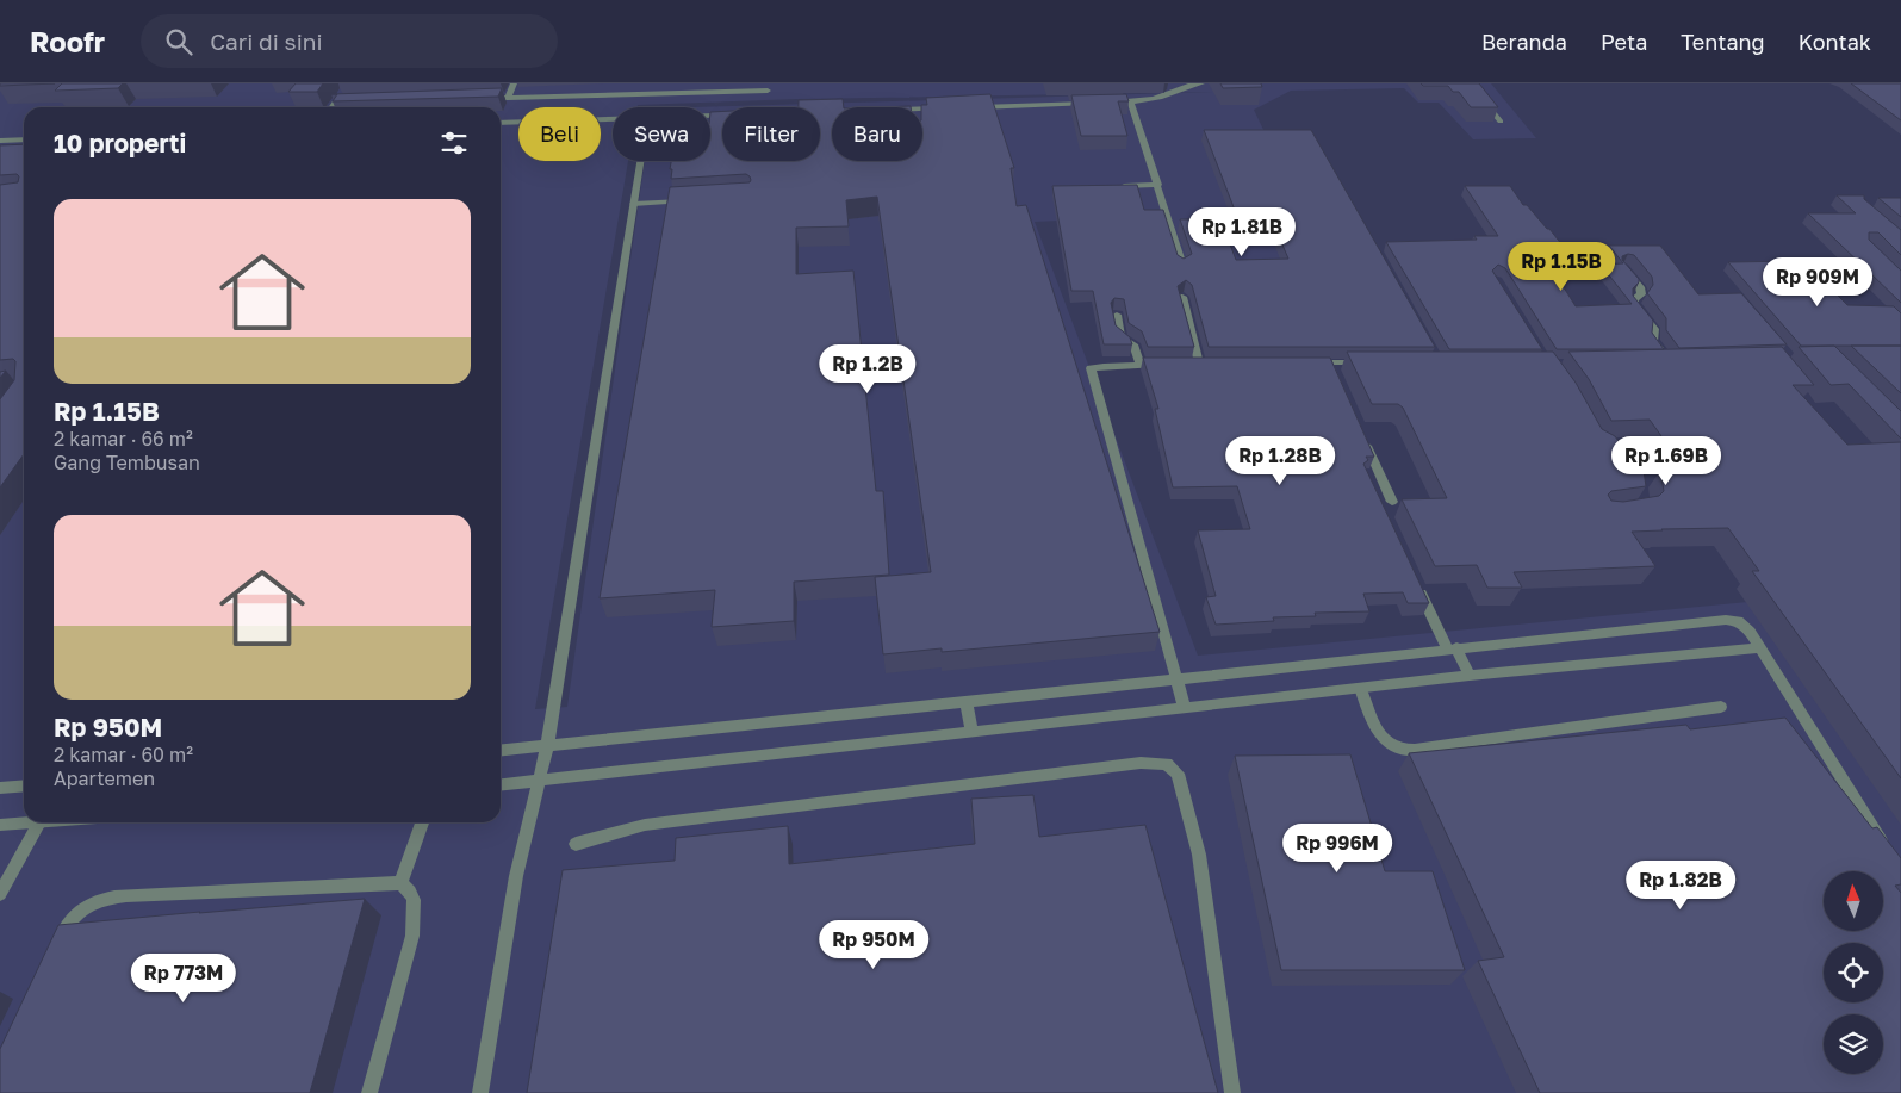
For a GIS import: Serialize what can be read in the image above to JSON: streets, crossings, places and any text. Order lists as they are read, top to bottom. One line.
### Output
{"north":"top","page":{"header":"Roofr","search":"Cari di sini","nav":["Beranda","Peta","Tentang","Kontak"],"chip":["Beli","Sewa","Filter","Baru"],"heading":"10 properti","list":[{"name":"Rp 1.15B","note":"2 kamar · 66 m² · Gang Tembusan"},{"name":"Rp 950M","note":"2 kamar · 60 m² · Apartemen"}],"price":["Rp 1.81B","Rp 1.15B","Rp 909M","Rp 1.2B","Rp 1.28B","Rp 1.69B","Rp 996M","Rp 1.82B","Rp 950M","Rp 773M"]}}
